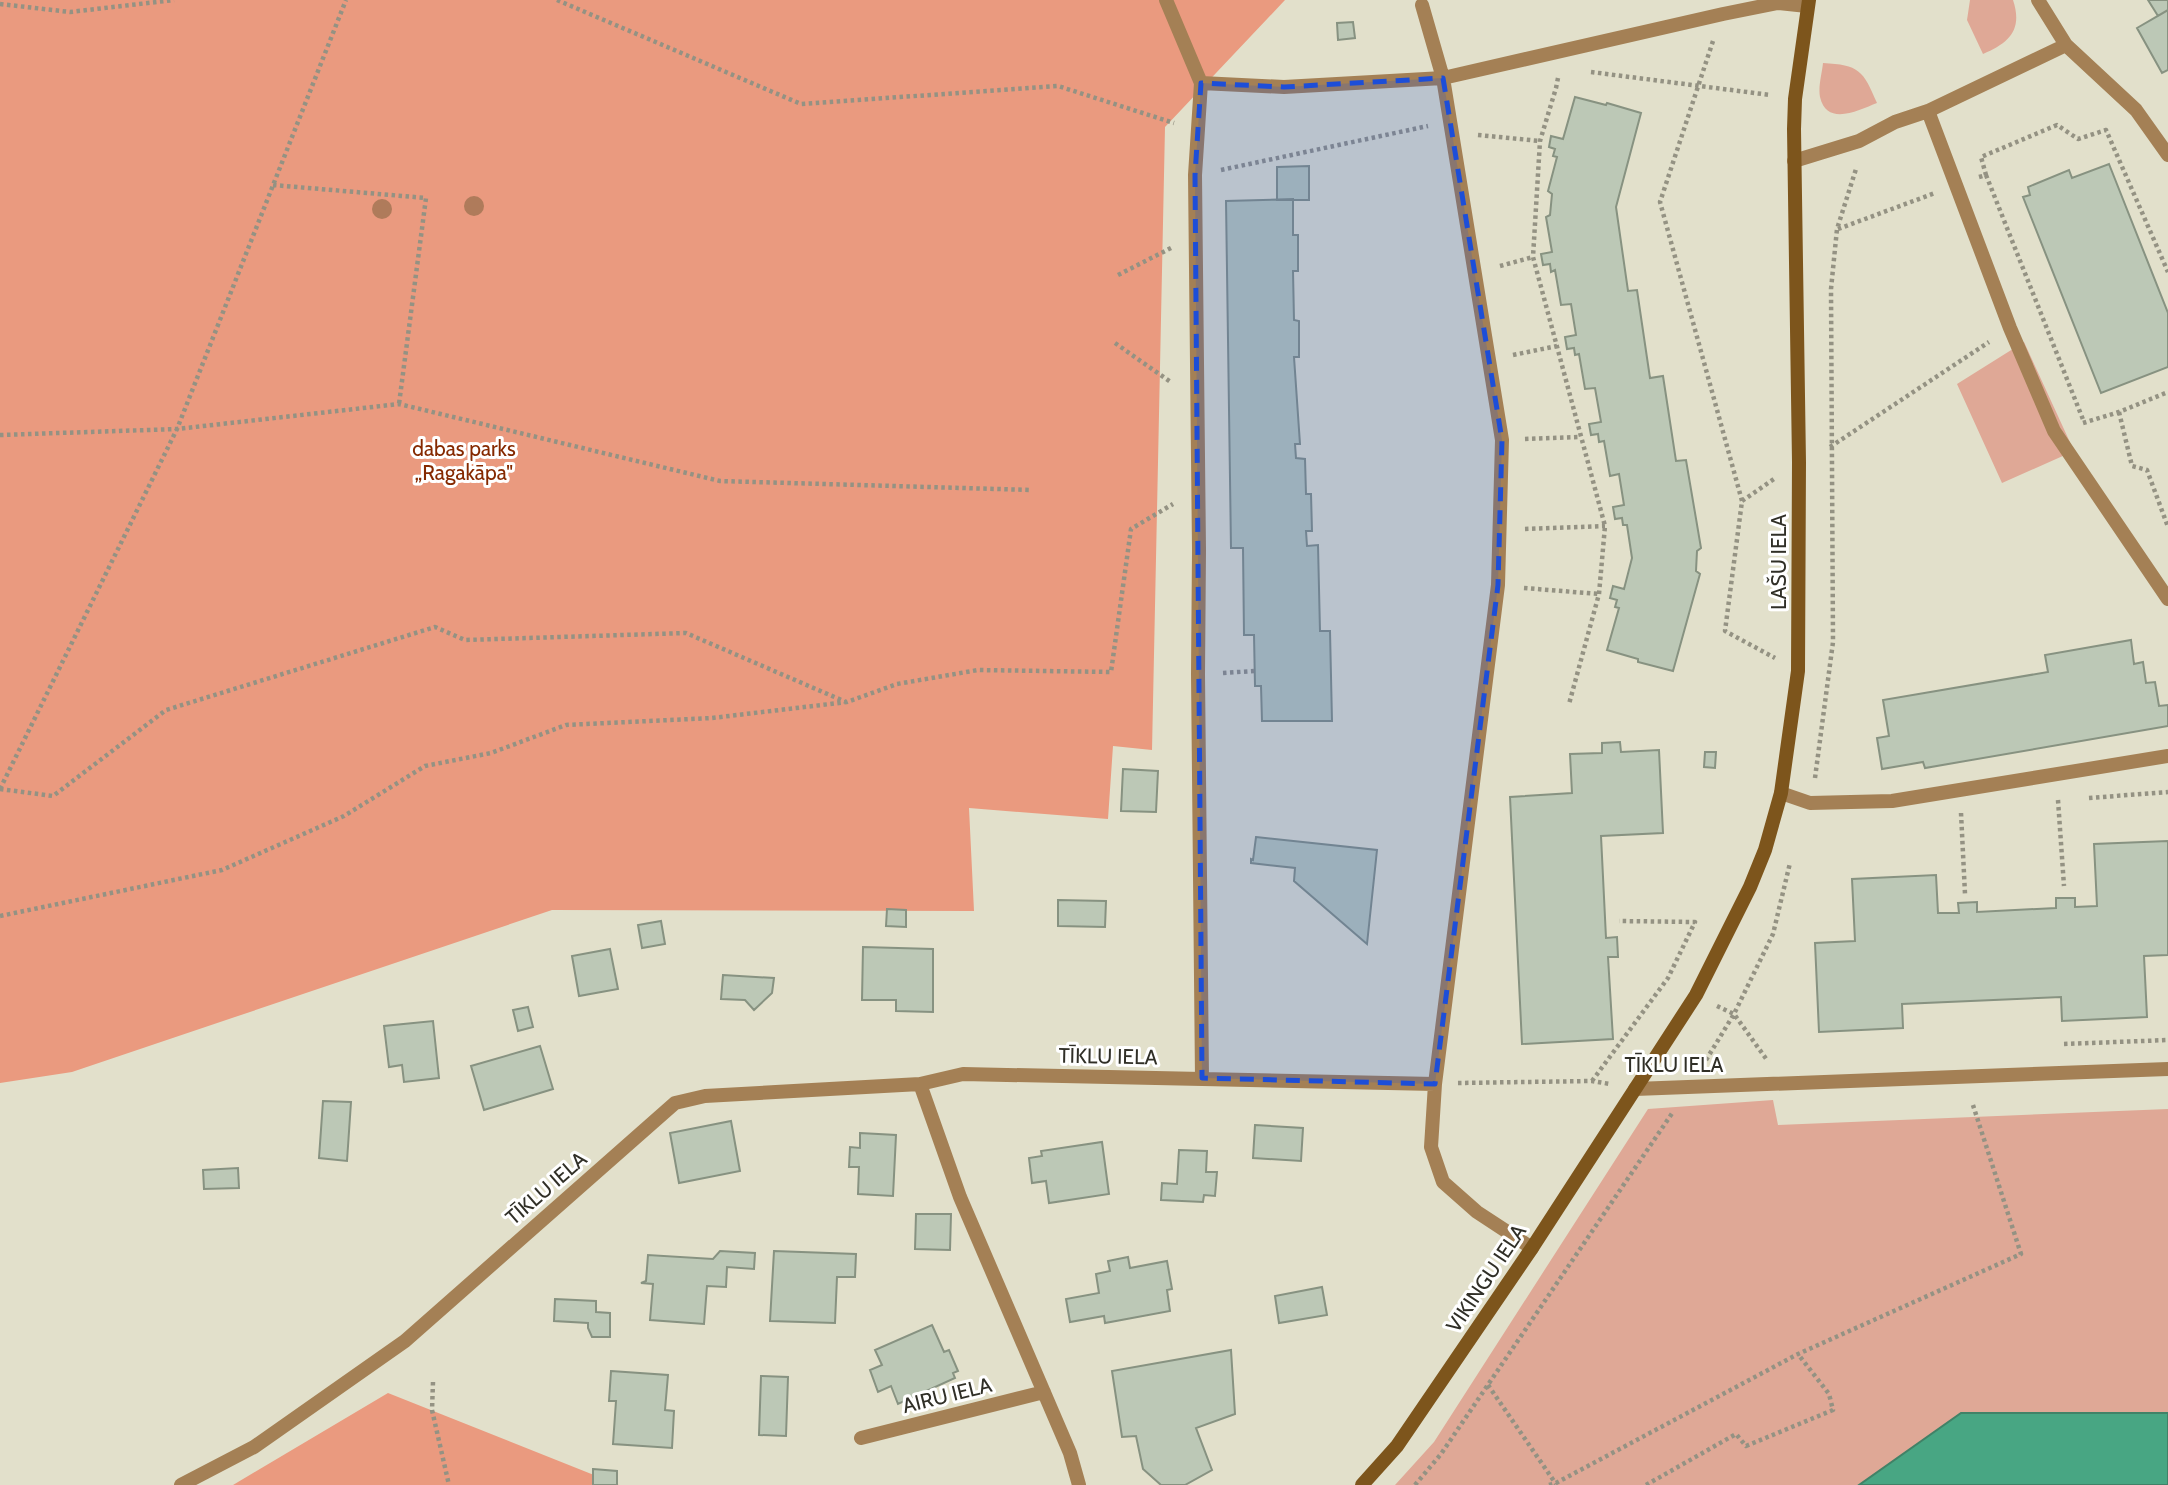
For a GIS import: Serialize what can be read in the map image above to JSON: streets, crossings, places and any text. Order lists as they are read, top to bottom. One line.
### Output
{"streets":{"street":["LAŠU IELA","TĪKLU IELA","VIKINGU IELA","AIRU IELA"]},"crossings":[["LAŠU IELA","TĪKLU IELA"],["LAŠU IELA","VIKINGU IELA"],["TĪKLU IELA","VIKINGU IELA"]],"parks":["dabas parks „Ragakāpa\""]}
